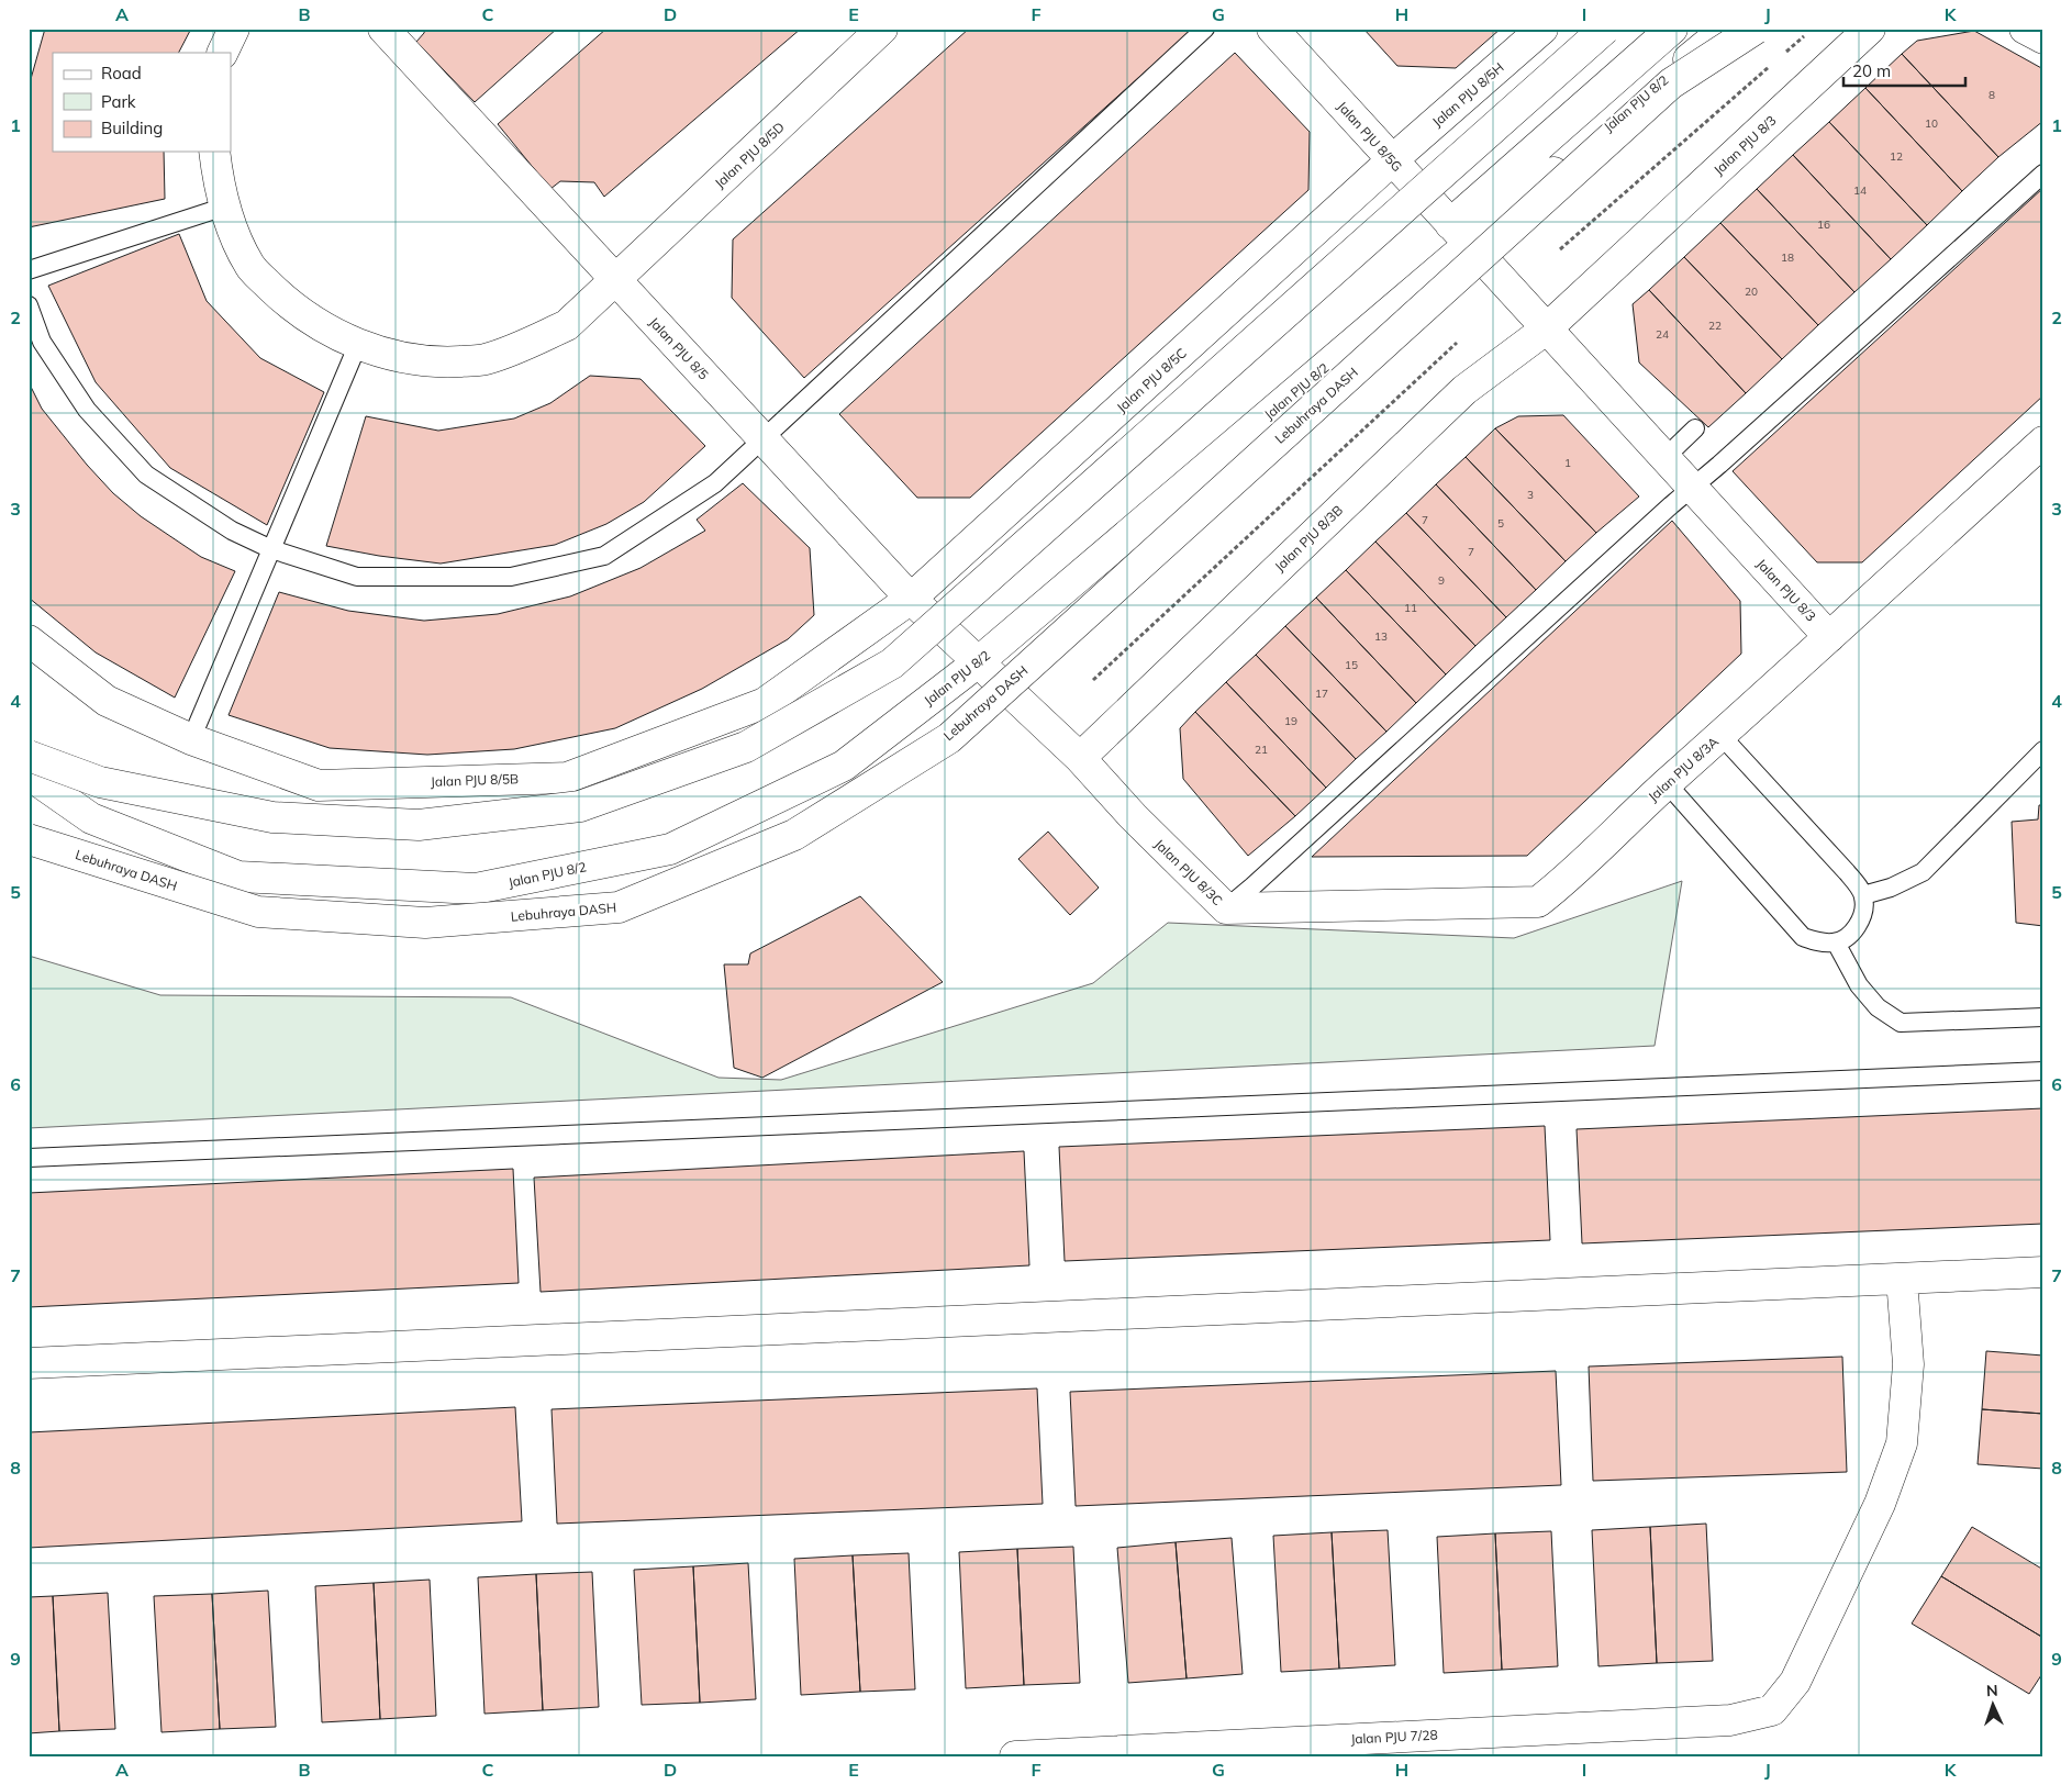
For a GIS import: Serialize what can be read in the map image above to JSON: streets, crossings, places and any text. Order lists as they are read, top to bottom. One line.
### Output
{"streets":{"main road":["Jalan PJU 8/5H","Jalan PJU 8/2","Jalan PJU 8/5G","Jalan PJU 8/3","Jalan PJU 8/5D","Jalan PJU 8/5","Jalan PJU 8/5C","Lebuhraya DASH","Jalan PJU 8/3B","Jalan PJU 8/3A","Jalan PJU 8/5B","Jalan PJU 8/3C","Jalan PJU 7/28"]},"crossings":[["Jalan PJU 8/5H","Jalan PJU 8/5G"],["Jalan PJU 8/5H","Jalan PJU 8/5C"],["Jalan PJU 8/2","Jalan PJU 8/5G"],["Jalan PJU 8/2","Jalan PJU 8/3"],["Jalan PJU 8/2","Jalan PJU 8/5"],["Jalan PJU 8/2","Jalan PJU 8/3C"],["Jalan PJU 8/5G","Jalan PJU 8/3"],["Jalan PJU 8/5G","Jalan PJU 8/5C"],["Jalan PJU 8/3","Jalan PJU 8/3B"],["Jalan PJU 8/3","Jalan PJU 8/3A"],["Jalan PJU 8/5D","Jalan PJU 8/5"],["Jalan PJU 8/5","Jalan PJU 8/5C"],["Jalan PJU 8/5","Jalan PJU 8/5B"],["Jalan PJU 8/5","Jalan PJU 8/3C"],["Jalan PJU 8/5C","Jalan PJU 8/5B"],["Jalan PJU 8/3B","Jalan PJU 8/3C"],["Jalan PJU 8/3A","Jalan PJU 8/3C"]],"house_numbers":["8","10","12","14","16","18","20","22","24","1","3","7","5","7","9","11","13","15","17","19","21"],"legend":["Road","Park","Building"],"scale_bar":"20 m","north":"top","grid":{"columns":["A","B","C","D","E","F","G","H","I","J","K"],"rows":["1","2","3","4","5","6","7","8","9"]}}
